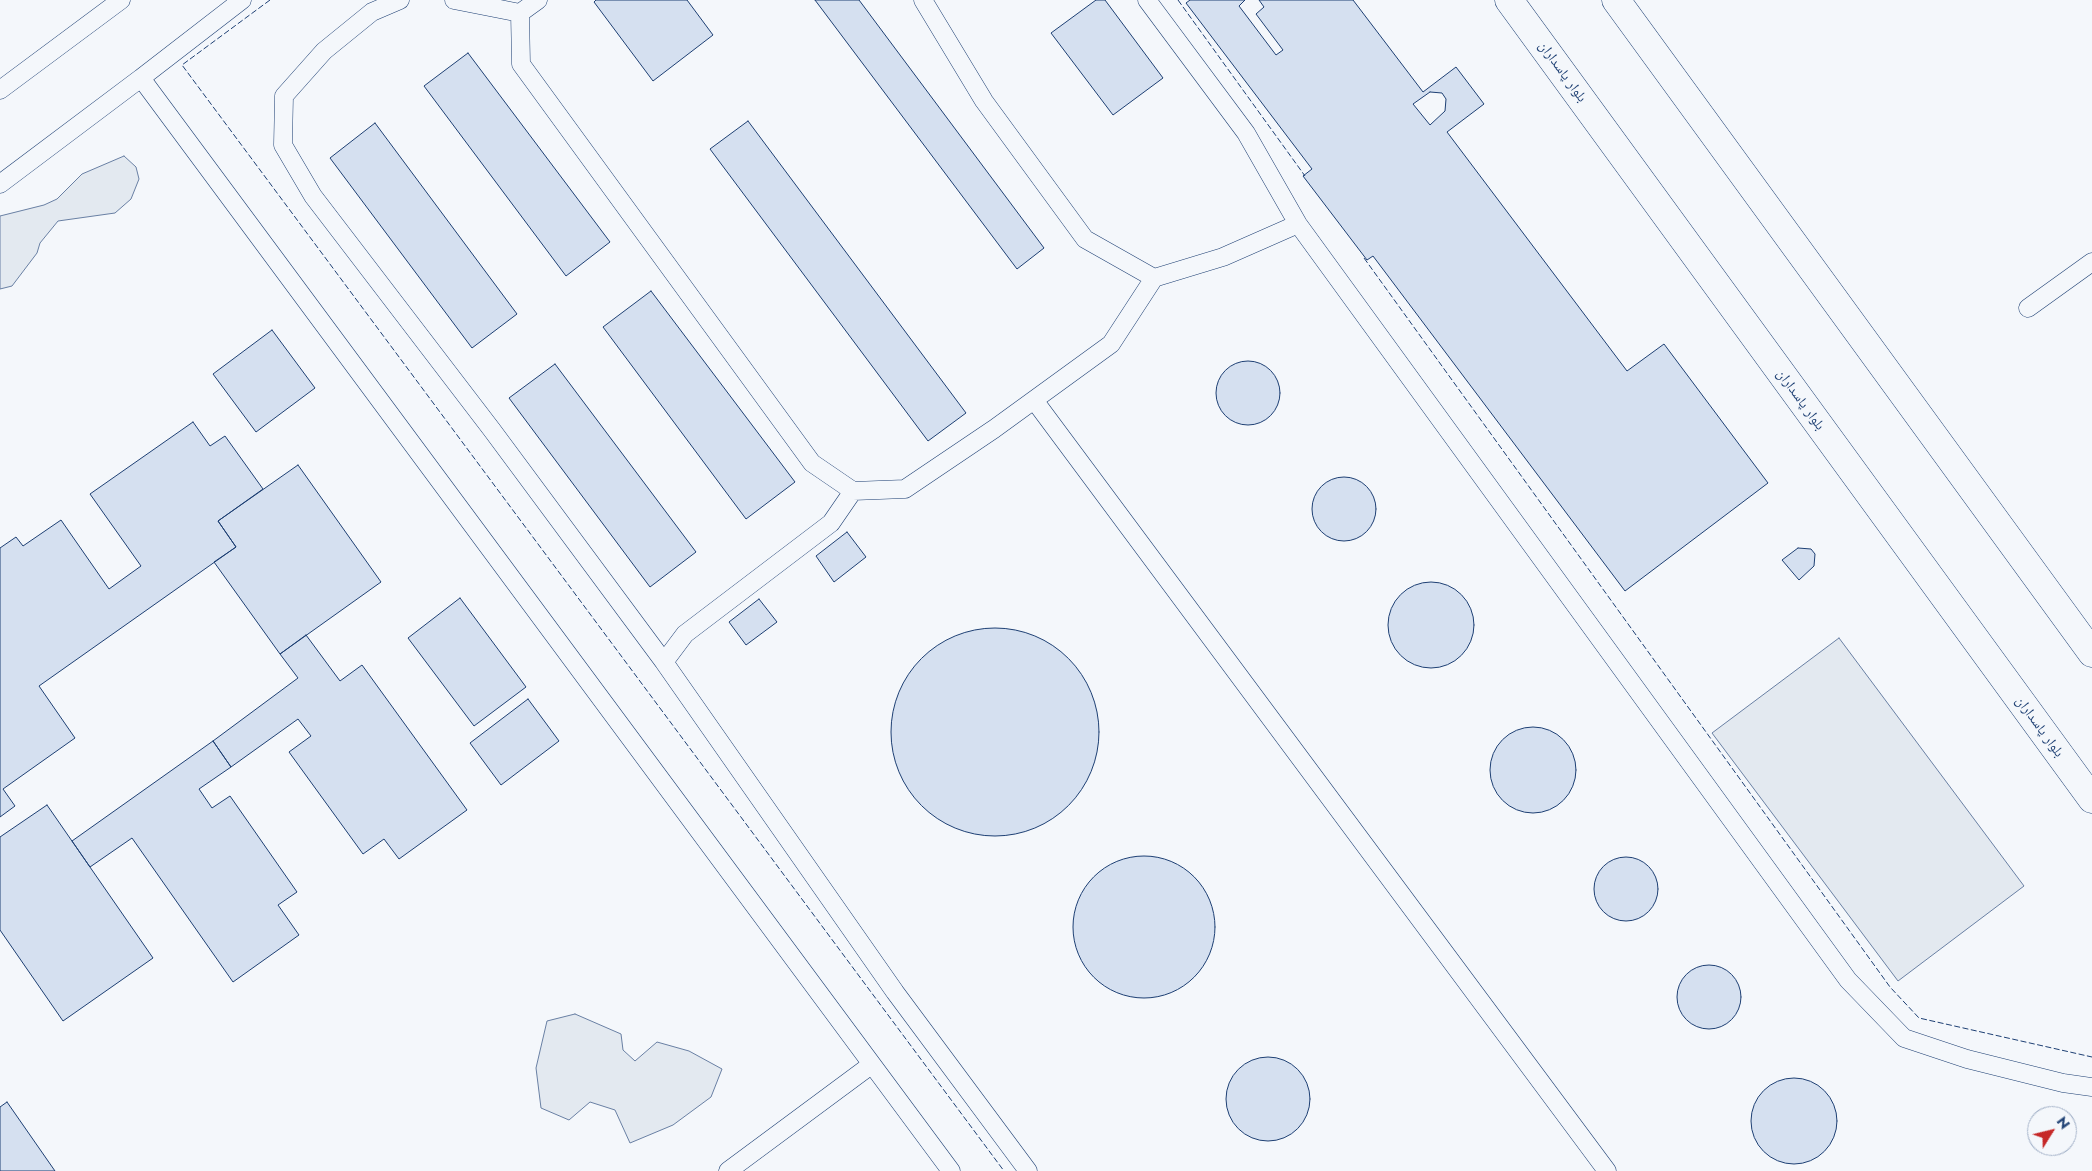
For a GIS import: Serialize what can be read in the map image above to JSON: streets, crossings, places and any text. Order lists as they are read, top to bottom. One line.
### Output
{"streets":{"highway":["بلوار پاسداران"]},"north":"top right"}
